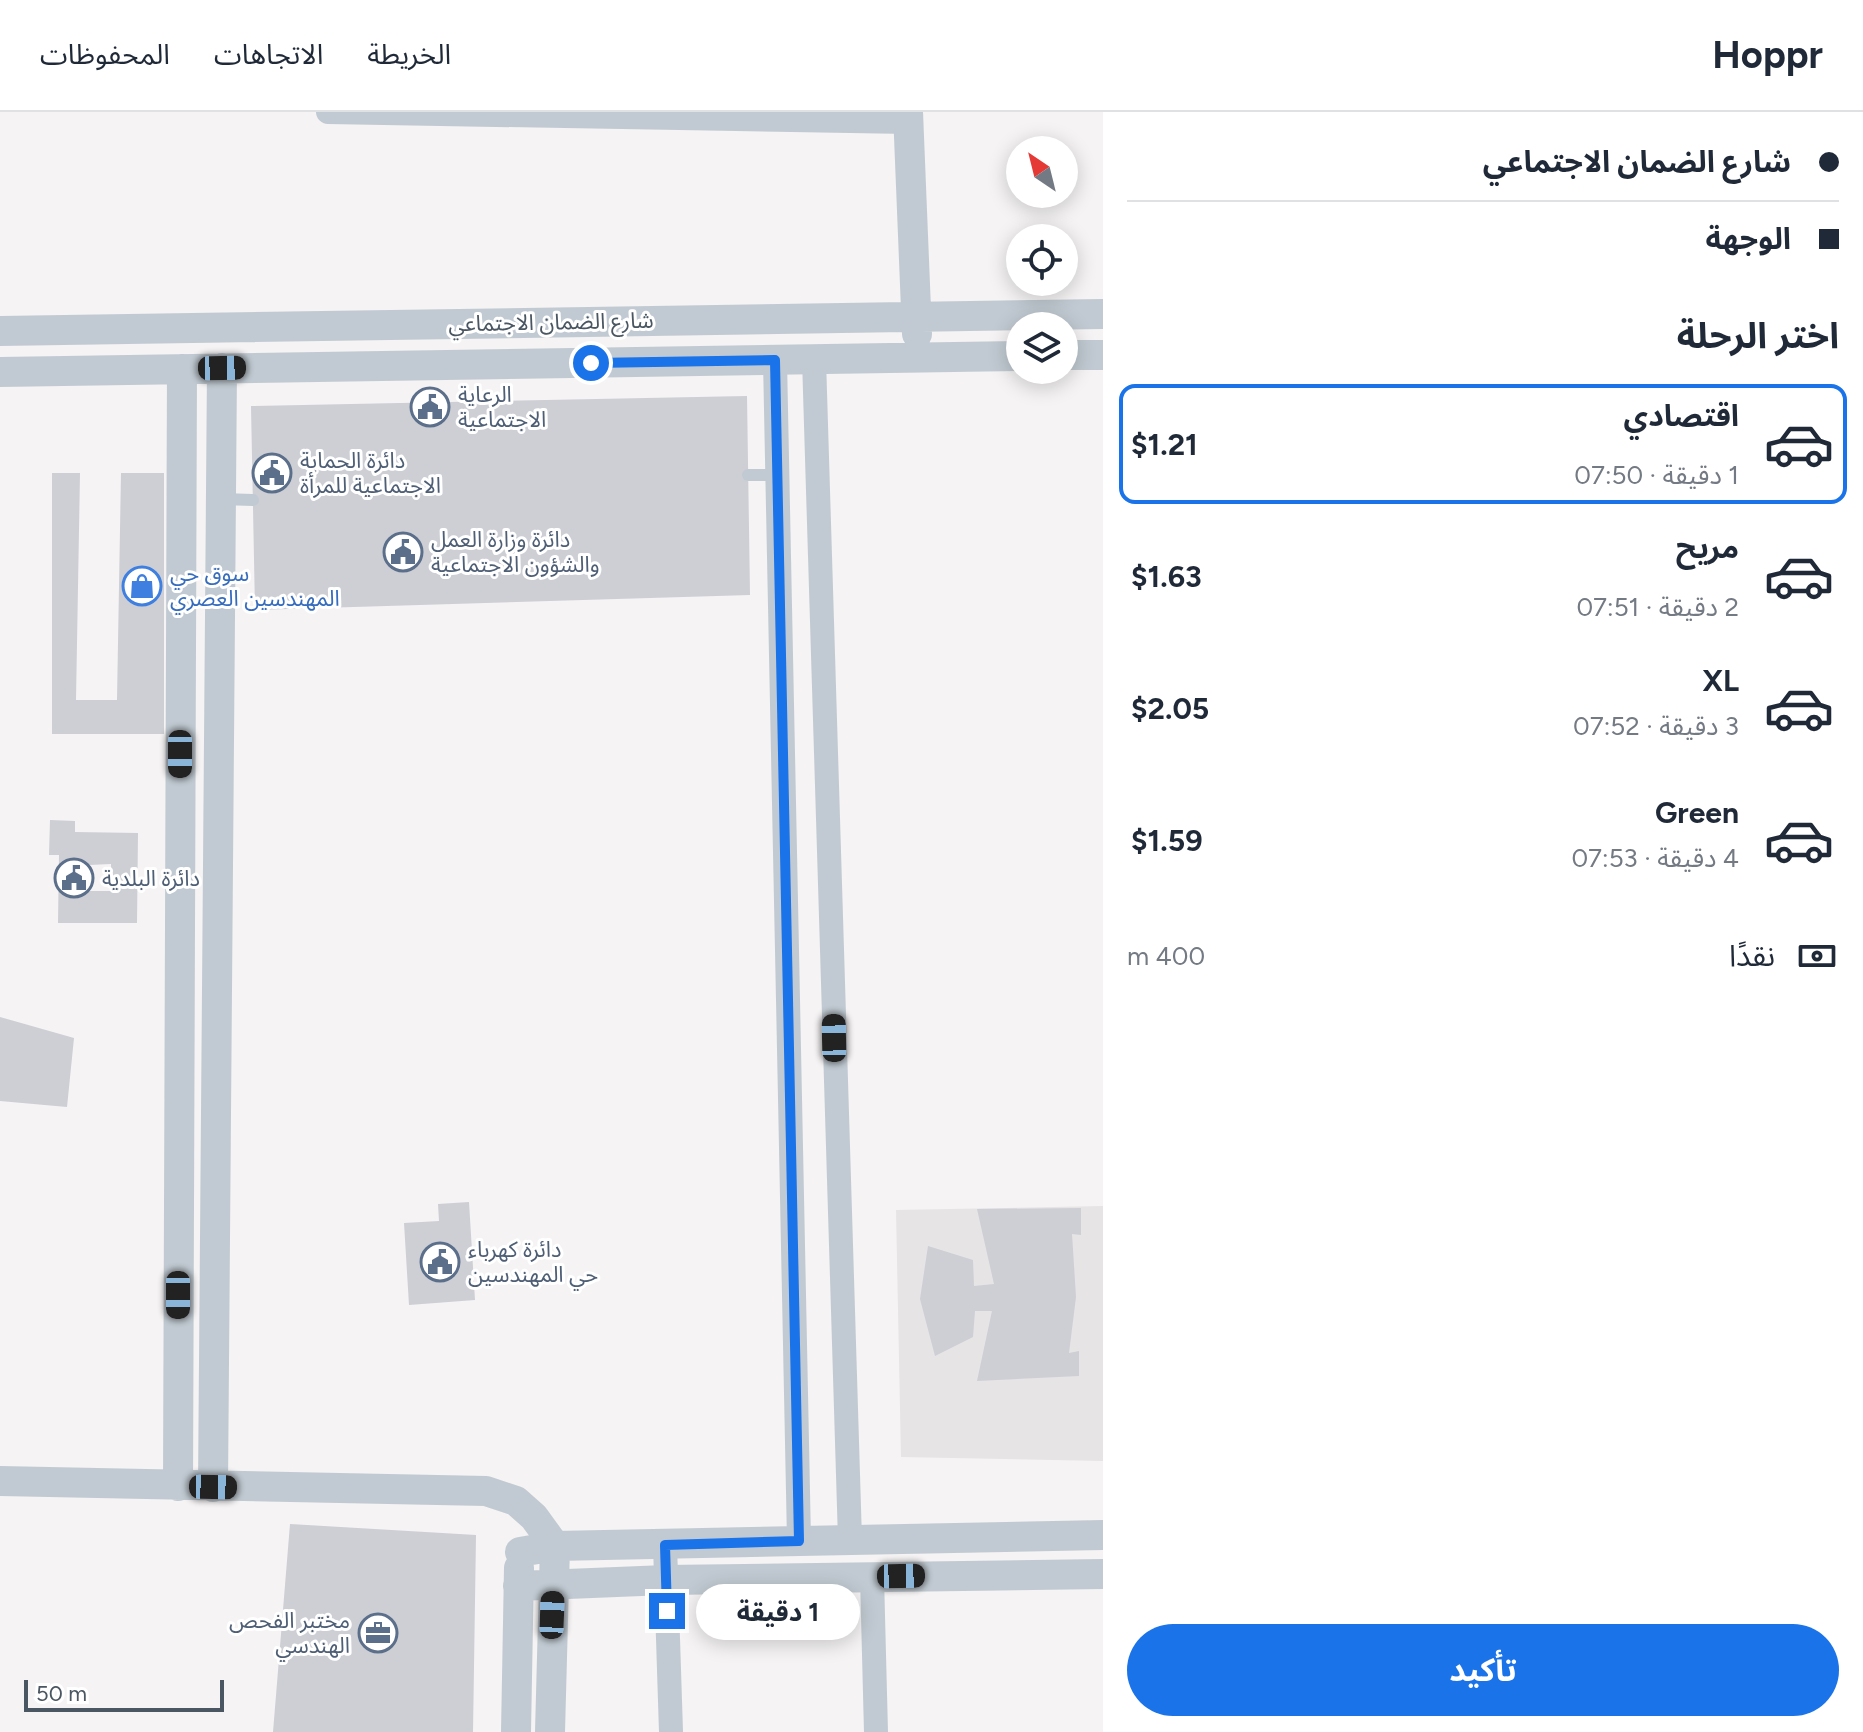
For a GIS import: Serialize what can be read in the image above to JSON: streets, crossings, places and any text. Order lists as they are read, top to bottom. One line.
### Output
{"streets":{"street":["شارع الضمان الاجتماعي"]},"places":{"public building":["الرعاية الاجتماعية","دائرة الحماية الاجتماعية للمرأة","دائرة وزارة العمل والشؤون الاجتماعية","دائرة البلدية","دائرة كهرباء حي المهندسين"],"shop":["سوق حي المهندسين العصري"],"office":["مختبر الفحص الهندسي"]},"scale_bar":"50 m","north":"top left","page":{"header":"Hoppr","nav":["الخريطة","الاتجاهات","المحفوظات"],"banner":["شارع الضمان الاجتماعي","الوجهة"],"heading":"اختر الرحلة","list":[{"name":"اقتصادي","note":"1 دقيقة · 07:50","value":"$1.21"},{"name":"مريح","note":"2 دقيقة · 07:51","value":"$1.63"},{"name":"XL","note":"3 دقيقة · 07:52","value":"$2.05"},{"name":"Green","note":"4 دقيقة · 07:53","value":"$1.59"}],"pay":["نقدًا","400 m"],"bubble":"1 دقيقة","buttons":"تأكيد","scale":"50 m"}}
